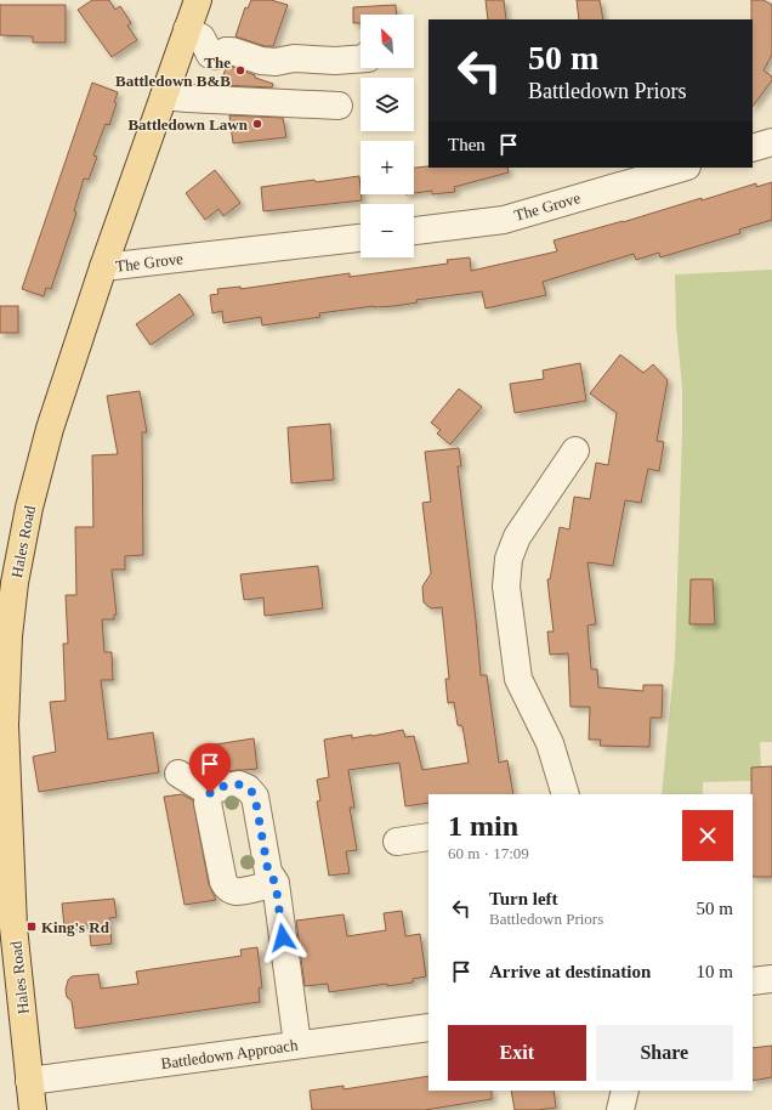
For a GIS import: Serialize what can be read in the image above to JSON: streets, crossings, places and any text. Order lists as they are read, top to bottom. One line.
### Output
{"streets":{"main road":["Hales Road"],"street":["The Grove","Battledown Approach"]},"crossings":[["The Grove","Hales Road"],["Hales Road","Battledown Approach"]],"places":{"other":["The Battledown B&B","Battledown Lawn"],"transit":["King's Rd"]},"north":"top left","page":{"map_buttons":["+","−"],"turn":["50 m","Battledown Priors"],"then":"Then","heading":["1 min","60 m · 17:09"],"list":[{"name":"Turn left","note":"Battledown Priors","value":"50 m"},{"name":"Arrive at destination","value":"10 m"}],"buttons":["Exit","Share"]}}
